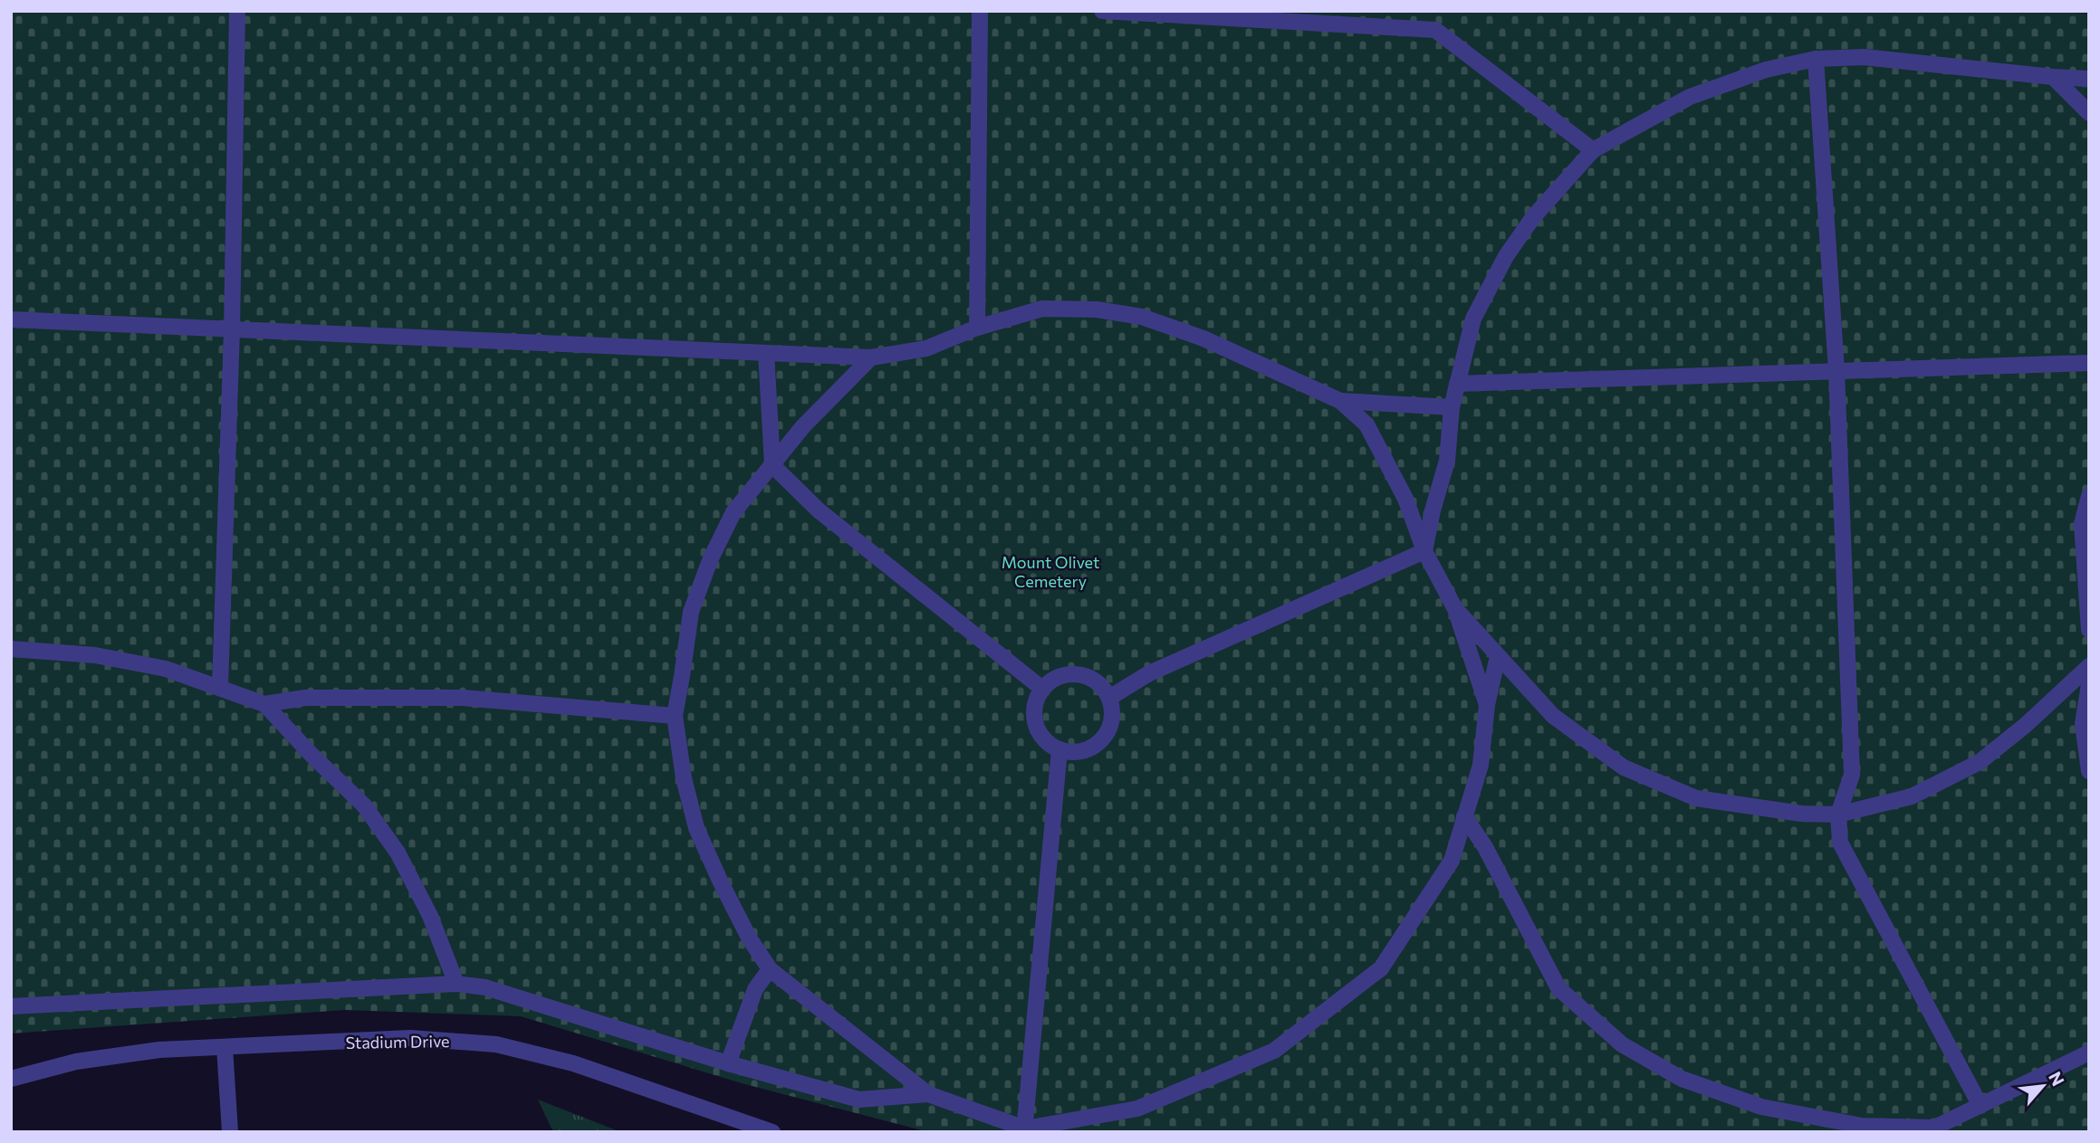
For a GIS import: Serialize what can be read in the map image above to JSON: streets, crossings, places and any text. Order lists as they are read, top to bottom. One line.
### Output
{"streets":{"street":["Stadium Drive"]},"parks":["Mount Olivet Cemetery"],"north":"top right"}
